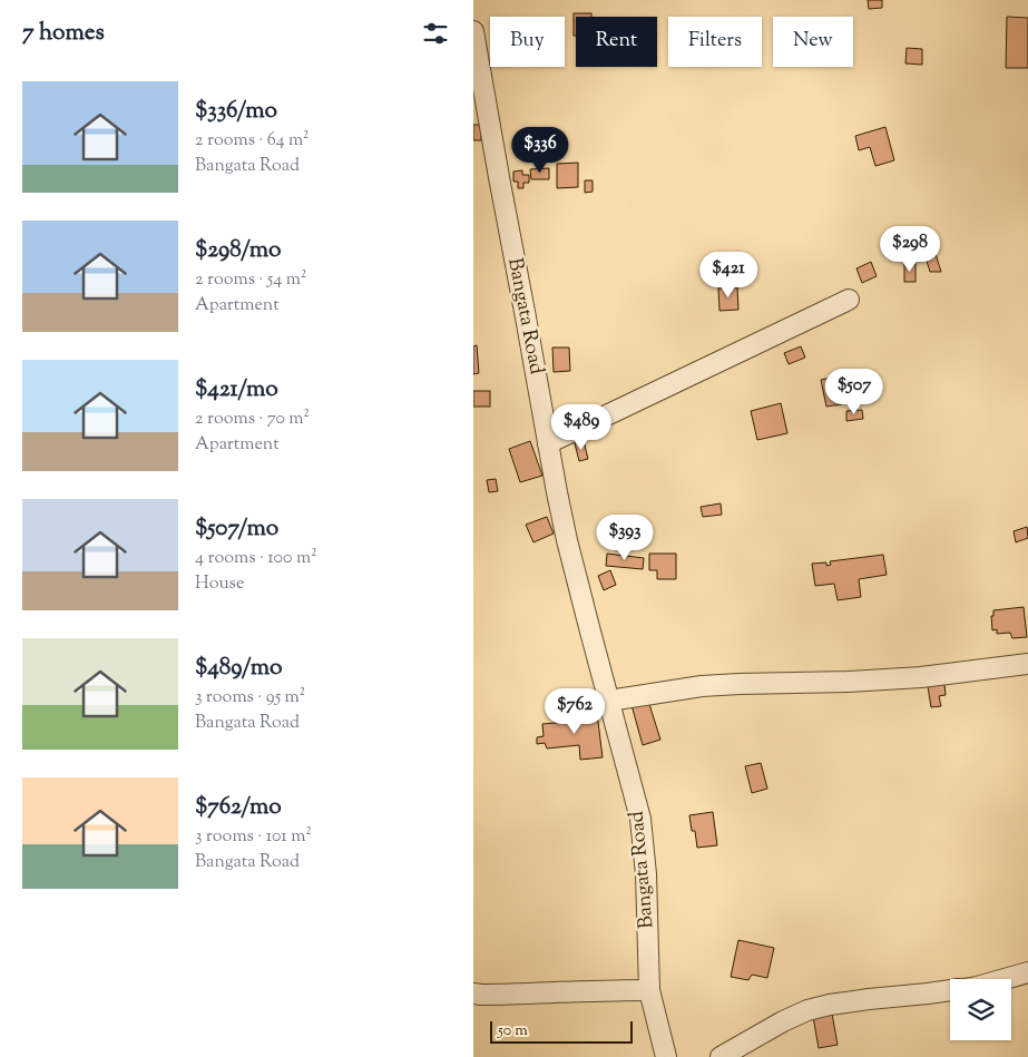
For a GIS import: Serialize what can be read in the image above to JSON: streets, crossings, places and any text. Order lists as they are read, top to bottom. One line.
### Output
{"streets":{"street":["Bangata Road"]},"scale_bar":"50 m","page":{"heading":"7 homes","chip":["Buy","Rent","Filters","New"],"list":[{"name":"$336/mo","note":"2 rooms · 64 m² · Bangata Road"},{"name":"$298/mo","note":"2 rooms · 54 m² · Apartment"},{"name":"$421/mo","note":"2 rooms · 70 m² · Apartment"},{"name":"$507/mo","note":"4 rooms · 100 m² · House"},{"name":"$489/mo","note":"3 rooms · 95 m² · Bangata Road"},{"name":"$762/mo","note":"3 rooms · 101 m² · Bangata Road"}],"price":["$336","$298","$421","$507","$489","$393","$762"],"scale":"50 m"}}
